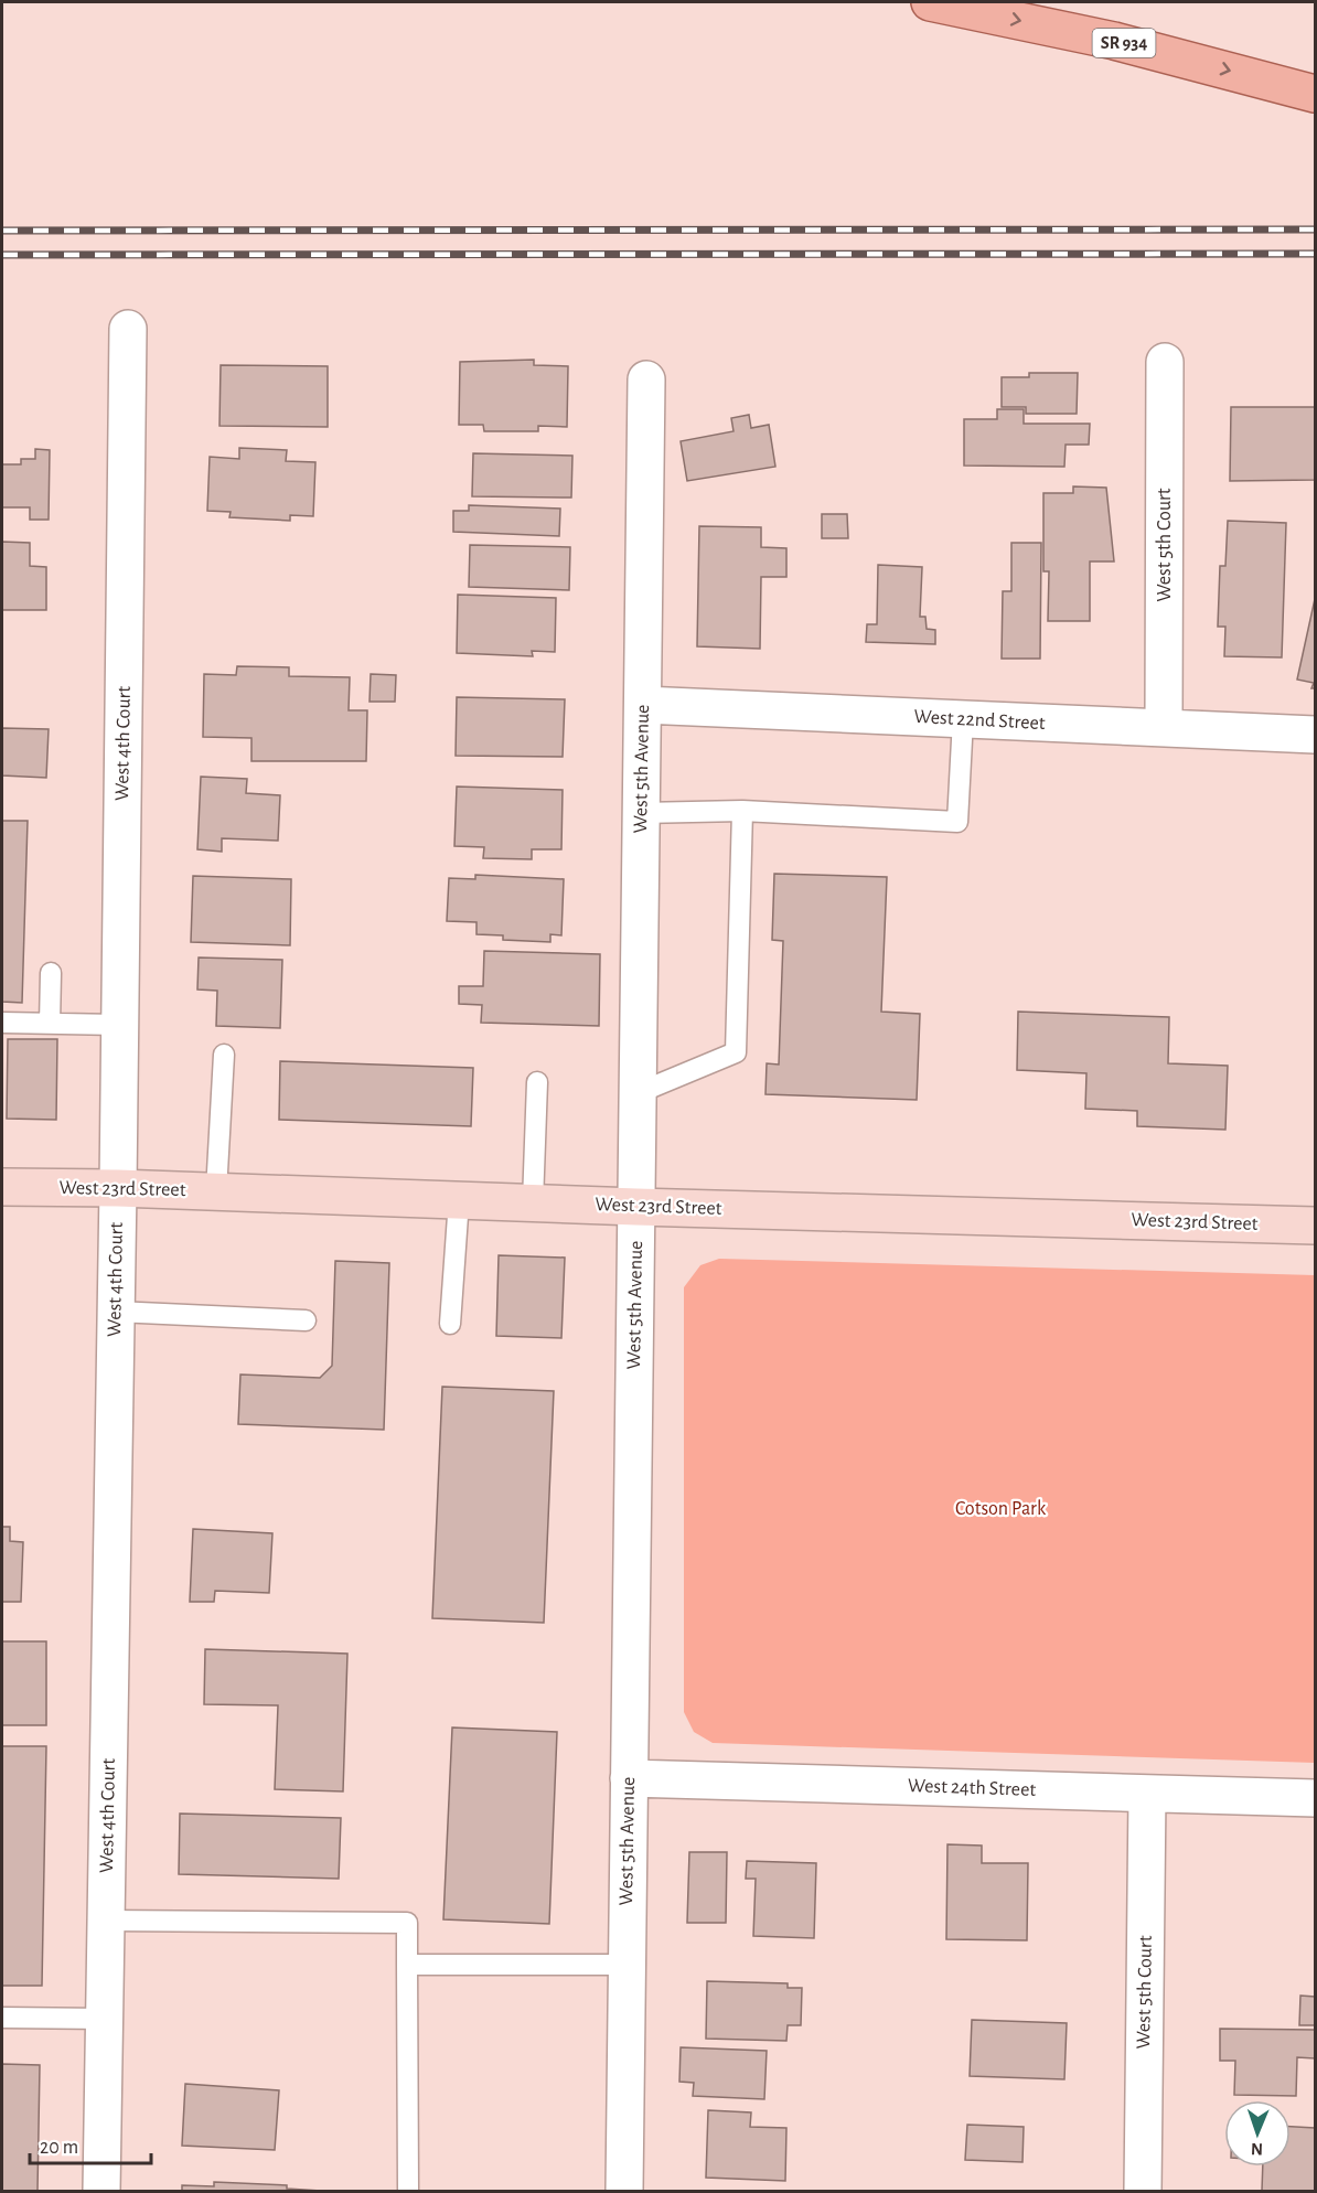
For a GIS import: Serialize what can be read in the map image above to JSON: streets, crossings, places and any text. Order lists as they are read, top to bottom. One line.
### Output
{"streets":{"main road":["SR 934"],"street":["West 5th Court","West 22nd Street","West 4th Court","West 5th Avenue","West 23rd Street","West 24th Street"]},"crossings":[["West 5th Court","West 22nd Street"],["West 5th Court","West 24th Street"],["West 22nd Street","West 5th Avenue"],["West 4th Court","West 23rd Street"],["West 5th Avenue","West 23rd Street"],["West 5th Avenue","West 24th Street"]],"parks":["Cotson Park"],"scale_bar":"20 m","north":"bottom"}
